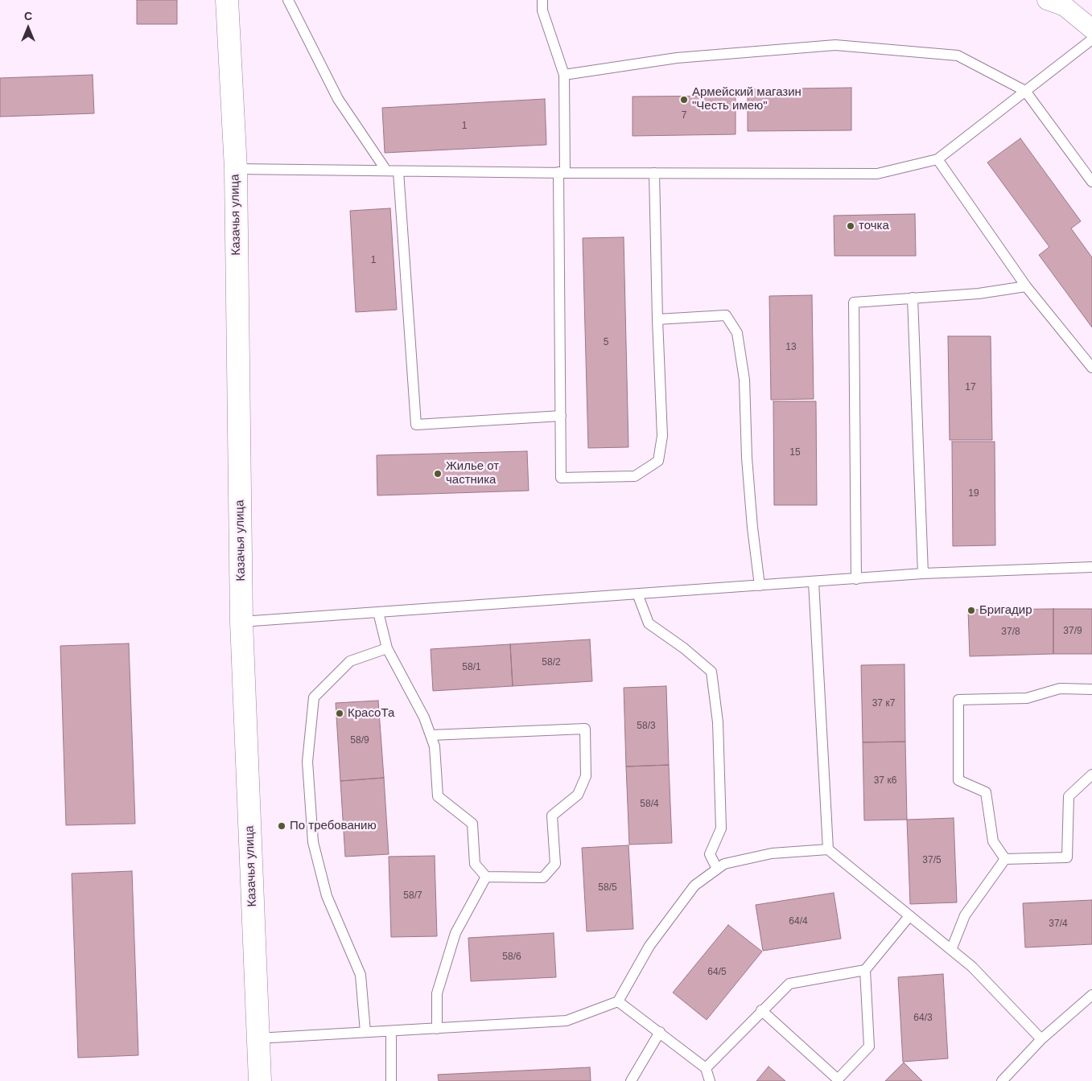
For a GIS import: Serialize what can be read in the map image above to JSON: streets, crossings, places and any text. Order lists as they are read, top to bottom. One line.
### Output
{"streets":{"street":["Казачья улица"]},"places":["Армейский магазин \"Честь имею\"","точка","Жилье от частника","Бригадир","КрасоТа","По требованию"],"house_numbers":["7","1","1","5","13","17","15","19","37/9","37/8","58/2","58/1","37 к7","58/3","58/9","37 к6","58/4","37/5","58/5","58/7","64/4","37/4","58/6","64/5","64/3"],"north":"top"}
